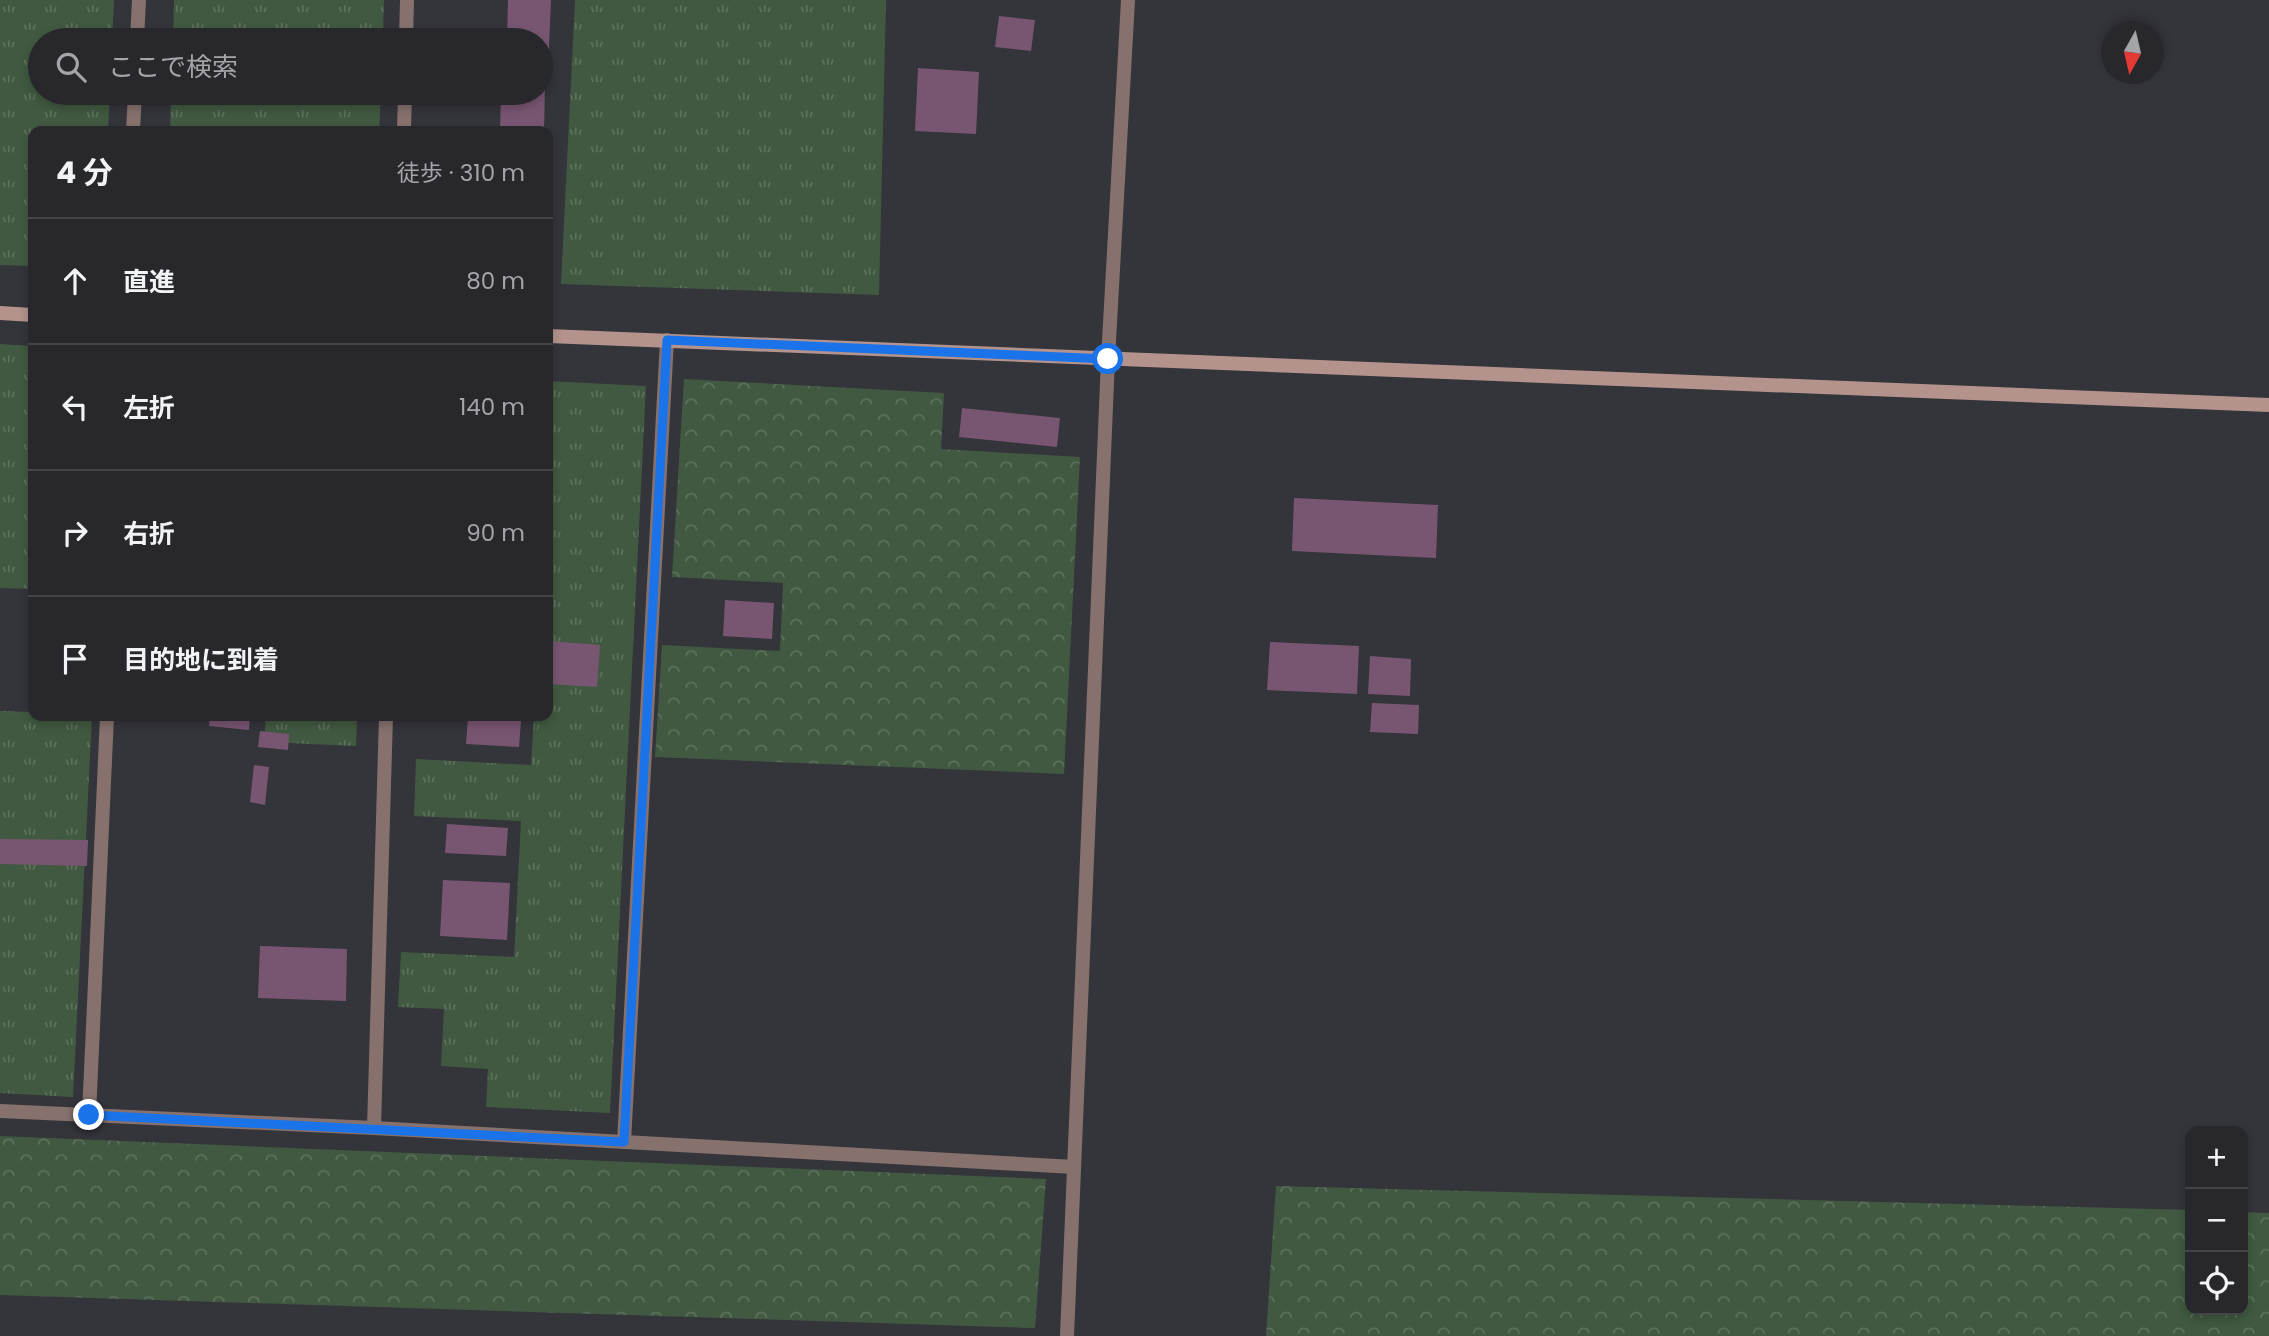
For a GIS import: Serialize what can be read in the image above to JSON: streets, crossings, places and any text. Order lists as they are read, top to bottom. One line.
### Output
{"north":"bottom","page":{"search":"ここで検索","heading":["4 分","徒歩 · 310 m"],"list":[["直進","80 m"],["左折","140 m"],["右折","90 m"],"目的地に到着"],"map_buttons":["+","−"]}}
